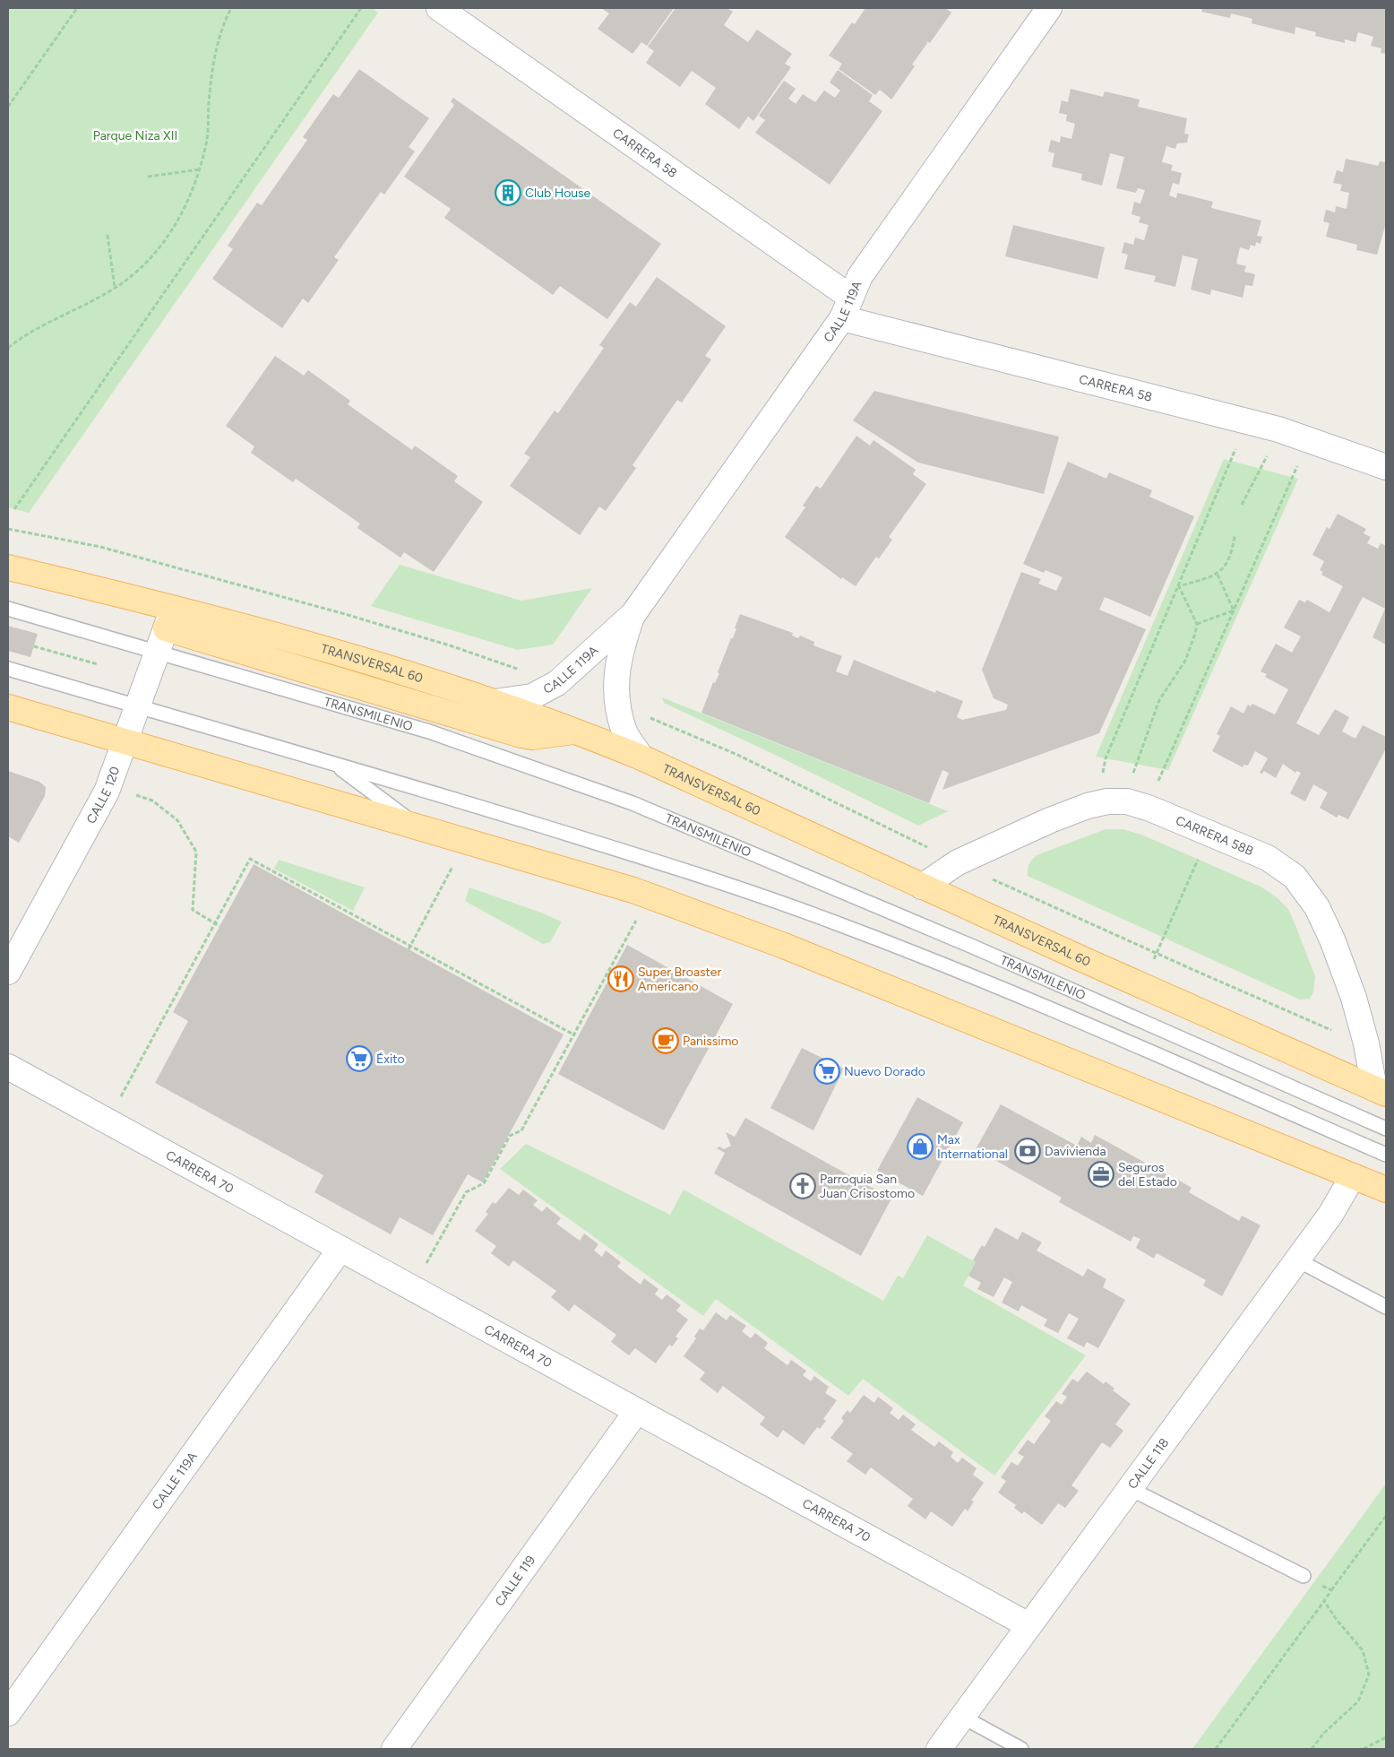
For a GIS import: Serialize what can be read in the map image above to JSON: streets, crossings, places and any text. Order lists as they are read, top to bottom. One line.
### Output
{"streets":{"main road":["TRANSVERSAL 60"],"street":["CARRERA 58","CALLE 119A","CALLE 120","CARRERA 58B","CARRERA 70","CALLE 118","CALLE 119"],"lane":["TRANSMILENIO"]},"crossings":[["CARRERA 58","CALLE 119A"],["CALLE 119A","TRANSVERSAL 60"],["CALLE 119A","CARRERA 70"],["TRANSVERSAL 60","CALLE 120"],["TRANSVERSAL 60","CARRERA 58B"],["TRANSMILENIO","CALLE 120"],["CARRERA 70","CALLE 118"],["CARRERA 70","CALLE 119"]],"parks":["Parque Niza XII"],"places":{"building":["Club House"],"restaurant":["Super Broaster Americano"],"cafe":["Panissimo"],"supermarket":["Éxito","Nuevo Dorado"],"shop":["Max International"],"bank":["Davivienda"],"office":["Seguros del Estado"],"church":["Parroquia San Juan Crisostomo"]}}
